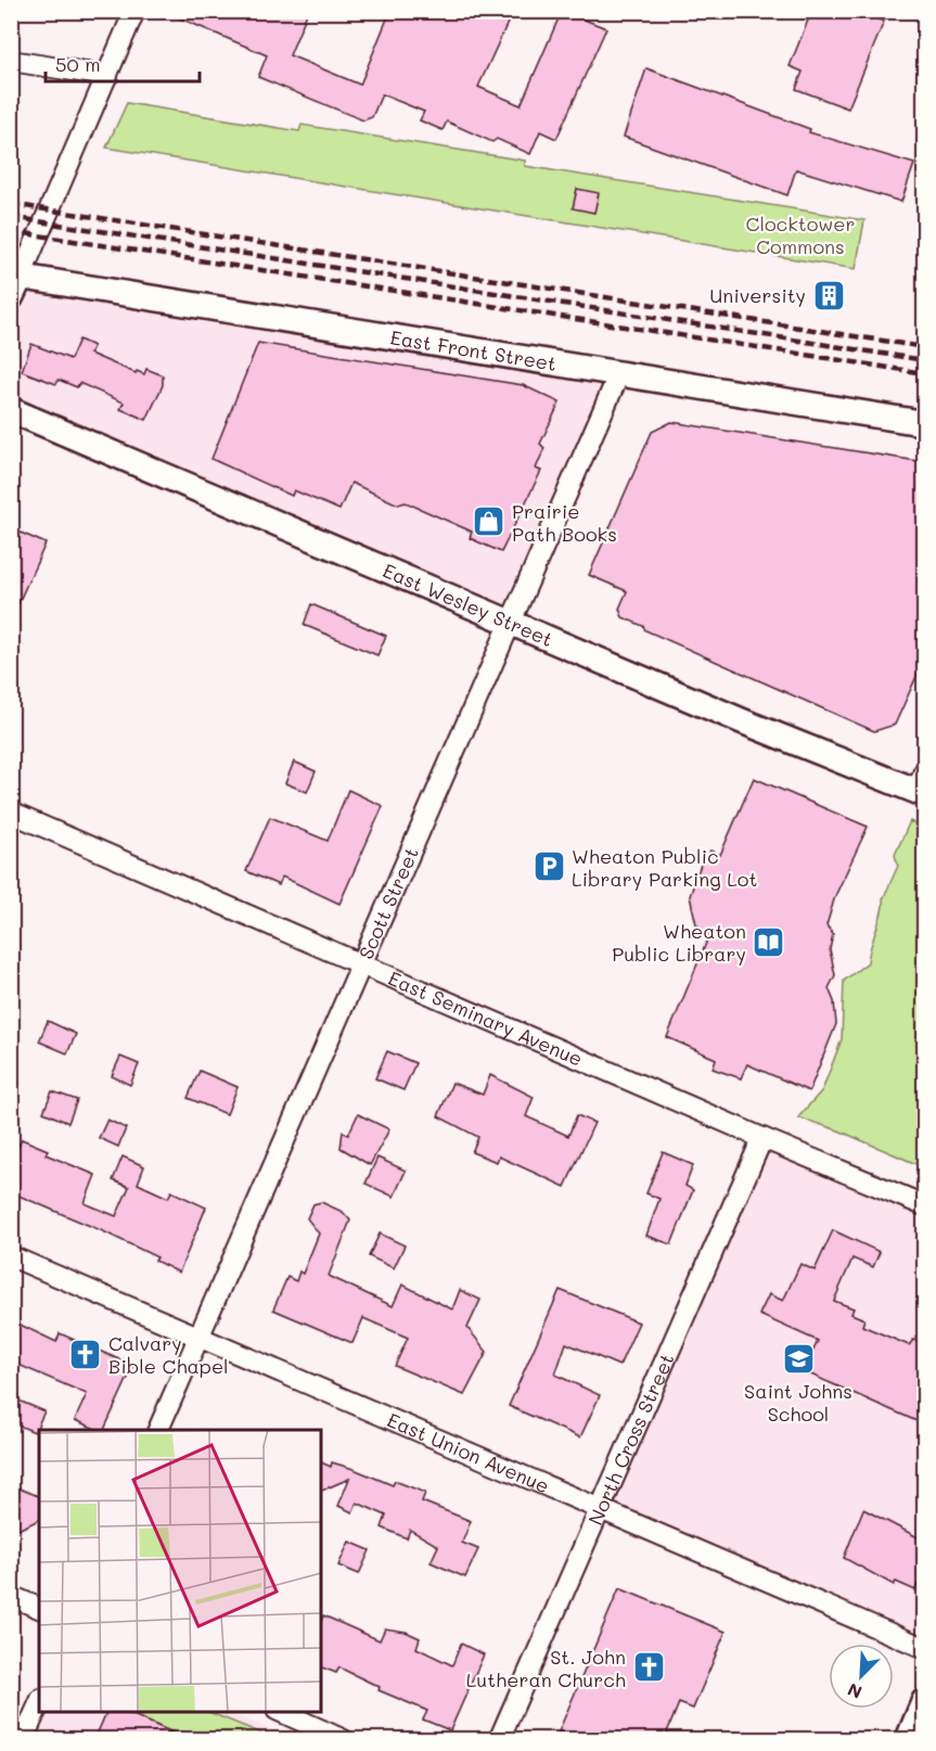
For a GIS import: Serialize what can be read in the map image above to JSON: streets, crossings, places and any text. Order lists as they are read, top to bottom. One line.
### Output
{"streets":{"street":["East Front Street","East Wesley Street","Scott Street","East Seminary Avenue","North Cross Street","East Union Avenue"]},"crossings":[["East Front Street","Scott Street"],["East Wesley Street","Scott Street"],["Scott Street","East Seminary Avenue"],["Scott Street","East Union Avenue"],["East Seminary Avenue","North Cross Street"],["North Cross Street","East Union Avenue"]],"parks":["Clocktower Commons"],"places":{"building":["University"],"shop":["Prairie Path Books"],"parking":["Wheaton Public Library Parking Lot"],"library":["Wheaton Public Library"],"church":["Calvary Bible Chapel","St. John Lutheran Church"],"school or university":["Saint Johns School"]},"scale_bar":"50 m","north":"bottom left"}
